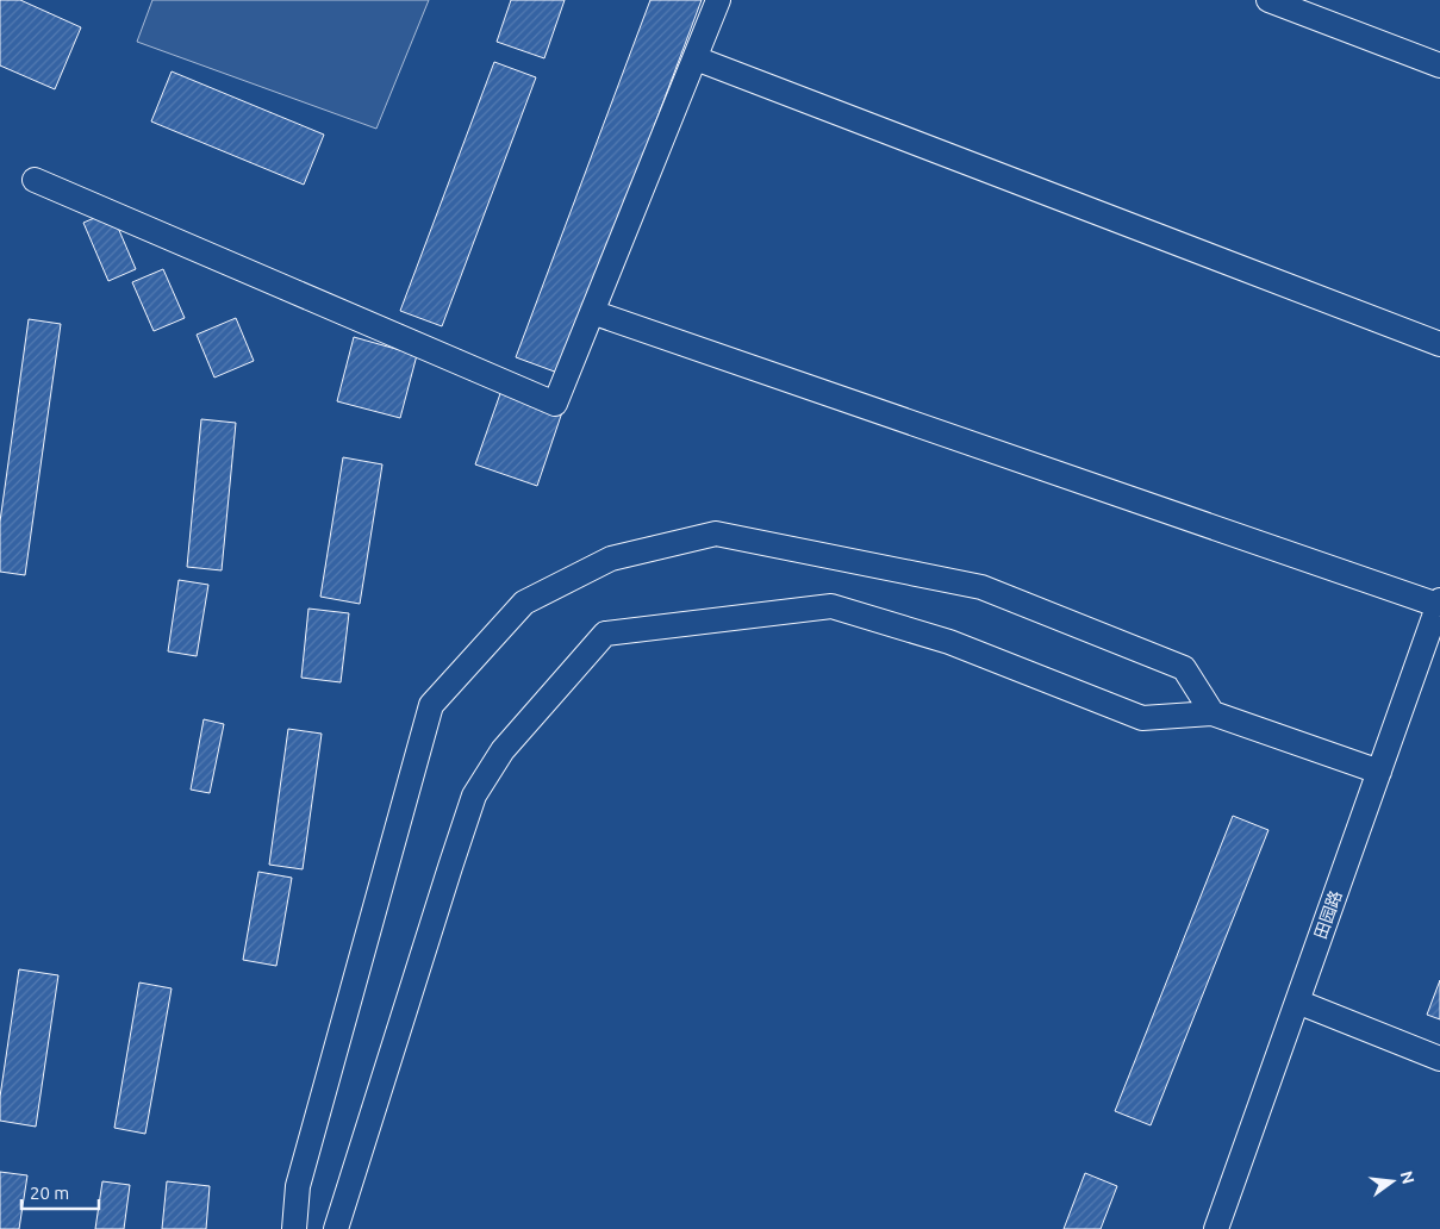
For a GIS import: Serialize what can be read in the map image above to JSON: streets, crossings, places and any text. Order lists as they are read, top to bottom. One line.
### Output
{"streets":{"street":["田园路"]},"scale_bar":"20 m","north":"right"}
